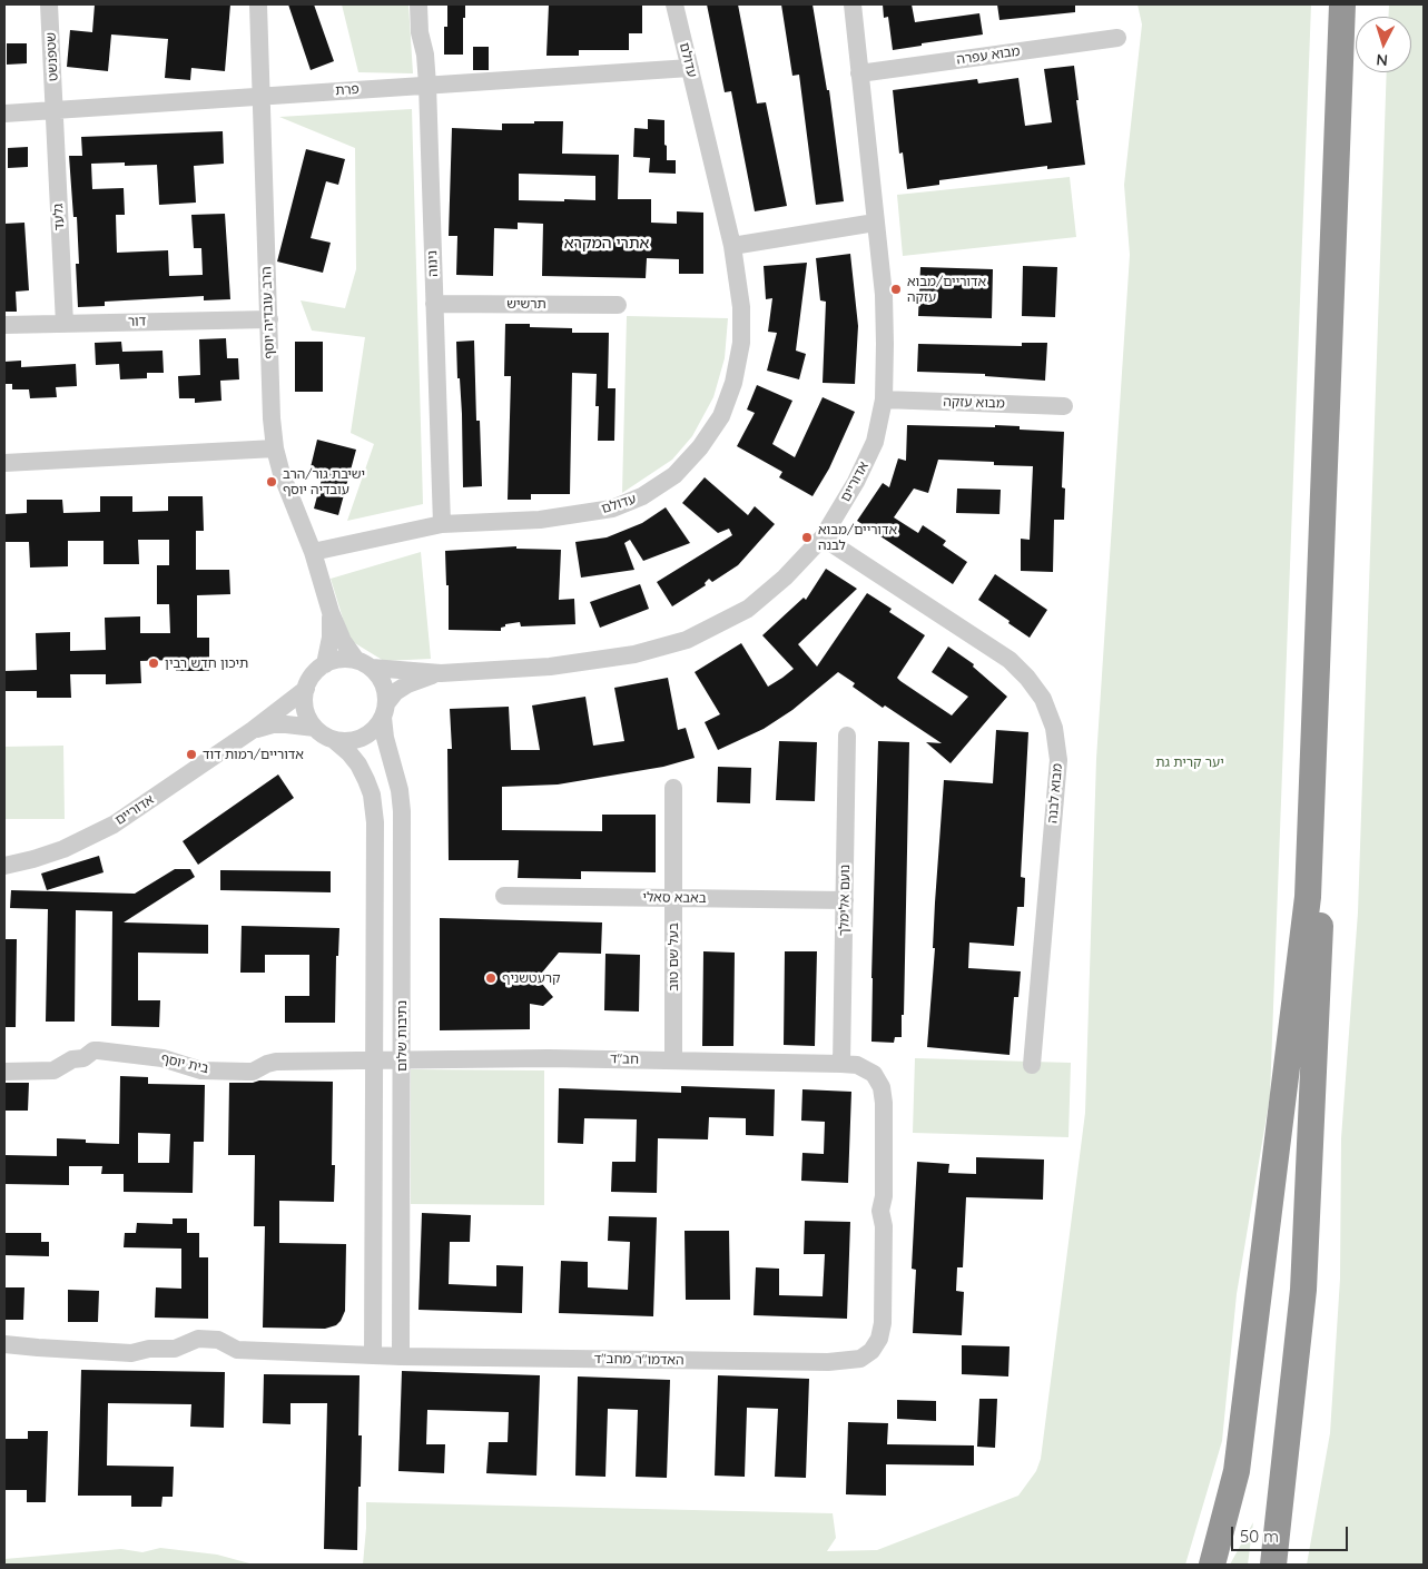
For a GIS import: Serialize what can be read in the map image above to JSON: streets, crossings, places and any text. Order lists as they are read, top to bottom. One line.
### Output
{"streets":{"street":["מבוא עפרה","שטפנשט","עדולם","פרת","גלעד","נינוה","תרשיש","הרב עובדיה יוסף","דור","מבוא עזקה","אדוריים","מבוא לבנה","באבא סאלי","נועם אלימלך","בעל שם טוב","נתיבות שלום","חב\"ד","בית יוסף","האדמו\"ר מחב\"ד"]},"crossings":[["מבוא עפרה","אדוריים"],["שטפנשט","פרת"],["שטפנשט","גלעד"],["עדולם","פרת"],["עדולם","נינוה"],["עדולם","הרב עובדיה יוסף"],["פרת","גלעד"],["פרת","נינוה"],["פרת","הרב עובדיה יוסף"],["גלעד","דור"],["נינוה","תרשיש"],["הרב עובדיה יוסף","דור"],["הרב עובדיה יוסף","אדוריים"],["הרב עובדיה יוסף","נתיבות שלום"],["מבוא עזקה","אדוריים"],["אדוריים","מבוא לבנה"],["אדוריים","נתיבות שלום"],["באבא סאלי","נועם אלימלך"],["באבא סאלי","בעל שם טוב"],["נועם אלימלך","חב\"ד"],["נועם אלימלך","האדמו\"ר מחב\"ד"],["בעל שם טוב","חב\"ד"],["נתיבות שלום","חב\"ד"],["נתיבות שלום","בית יוסף"],["נתיבות שלום","האדמו\"ר מחב\"ד"],["חב\"ד","בית יוסף"],["חב\"ד","האדמו\"ר מחב\"ד"]],"districts":["אתרי המקרא"],"parks":["יער קרית גת"],"places":["אדוריים/מבוא עזקה","ישיבת גור/הרב עובדיה יוסף","אדוריים/מבוא לבנה","תיכון חדש רבין","אדוריים/רמות דוד","קרעטשניף"],"scale_bar":"50 m","north":"bottom"}
